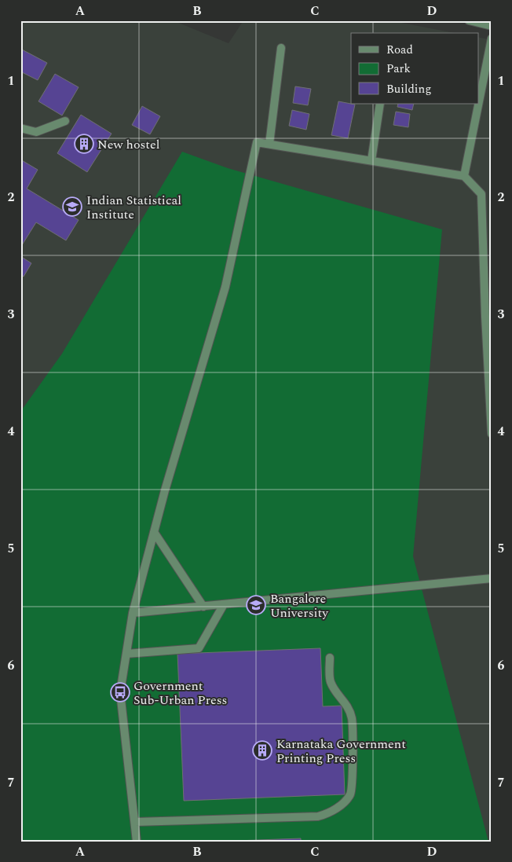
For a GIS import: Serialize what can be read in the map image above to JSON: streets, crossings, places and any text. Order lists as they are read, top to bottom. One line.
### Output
{"places":{"building":["New hostel","Karnataka Government Printing Press"],"school or university":["Indian Statistical Institute","Bangalore University"],"bus stop":["Government Sub-Urban Press"]},"legend":["Road","Park","Building"],"grid":{"columns":["A","B","C","D"],"rows":["1","2","3","4","5","6","7"]}}
